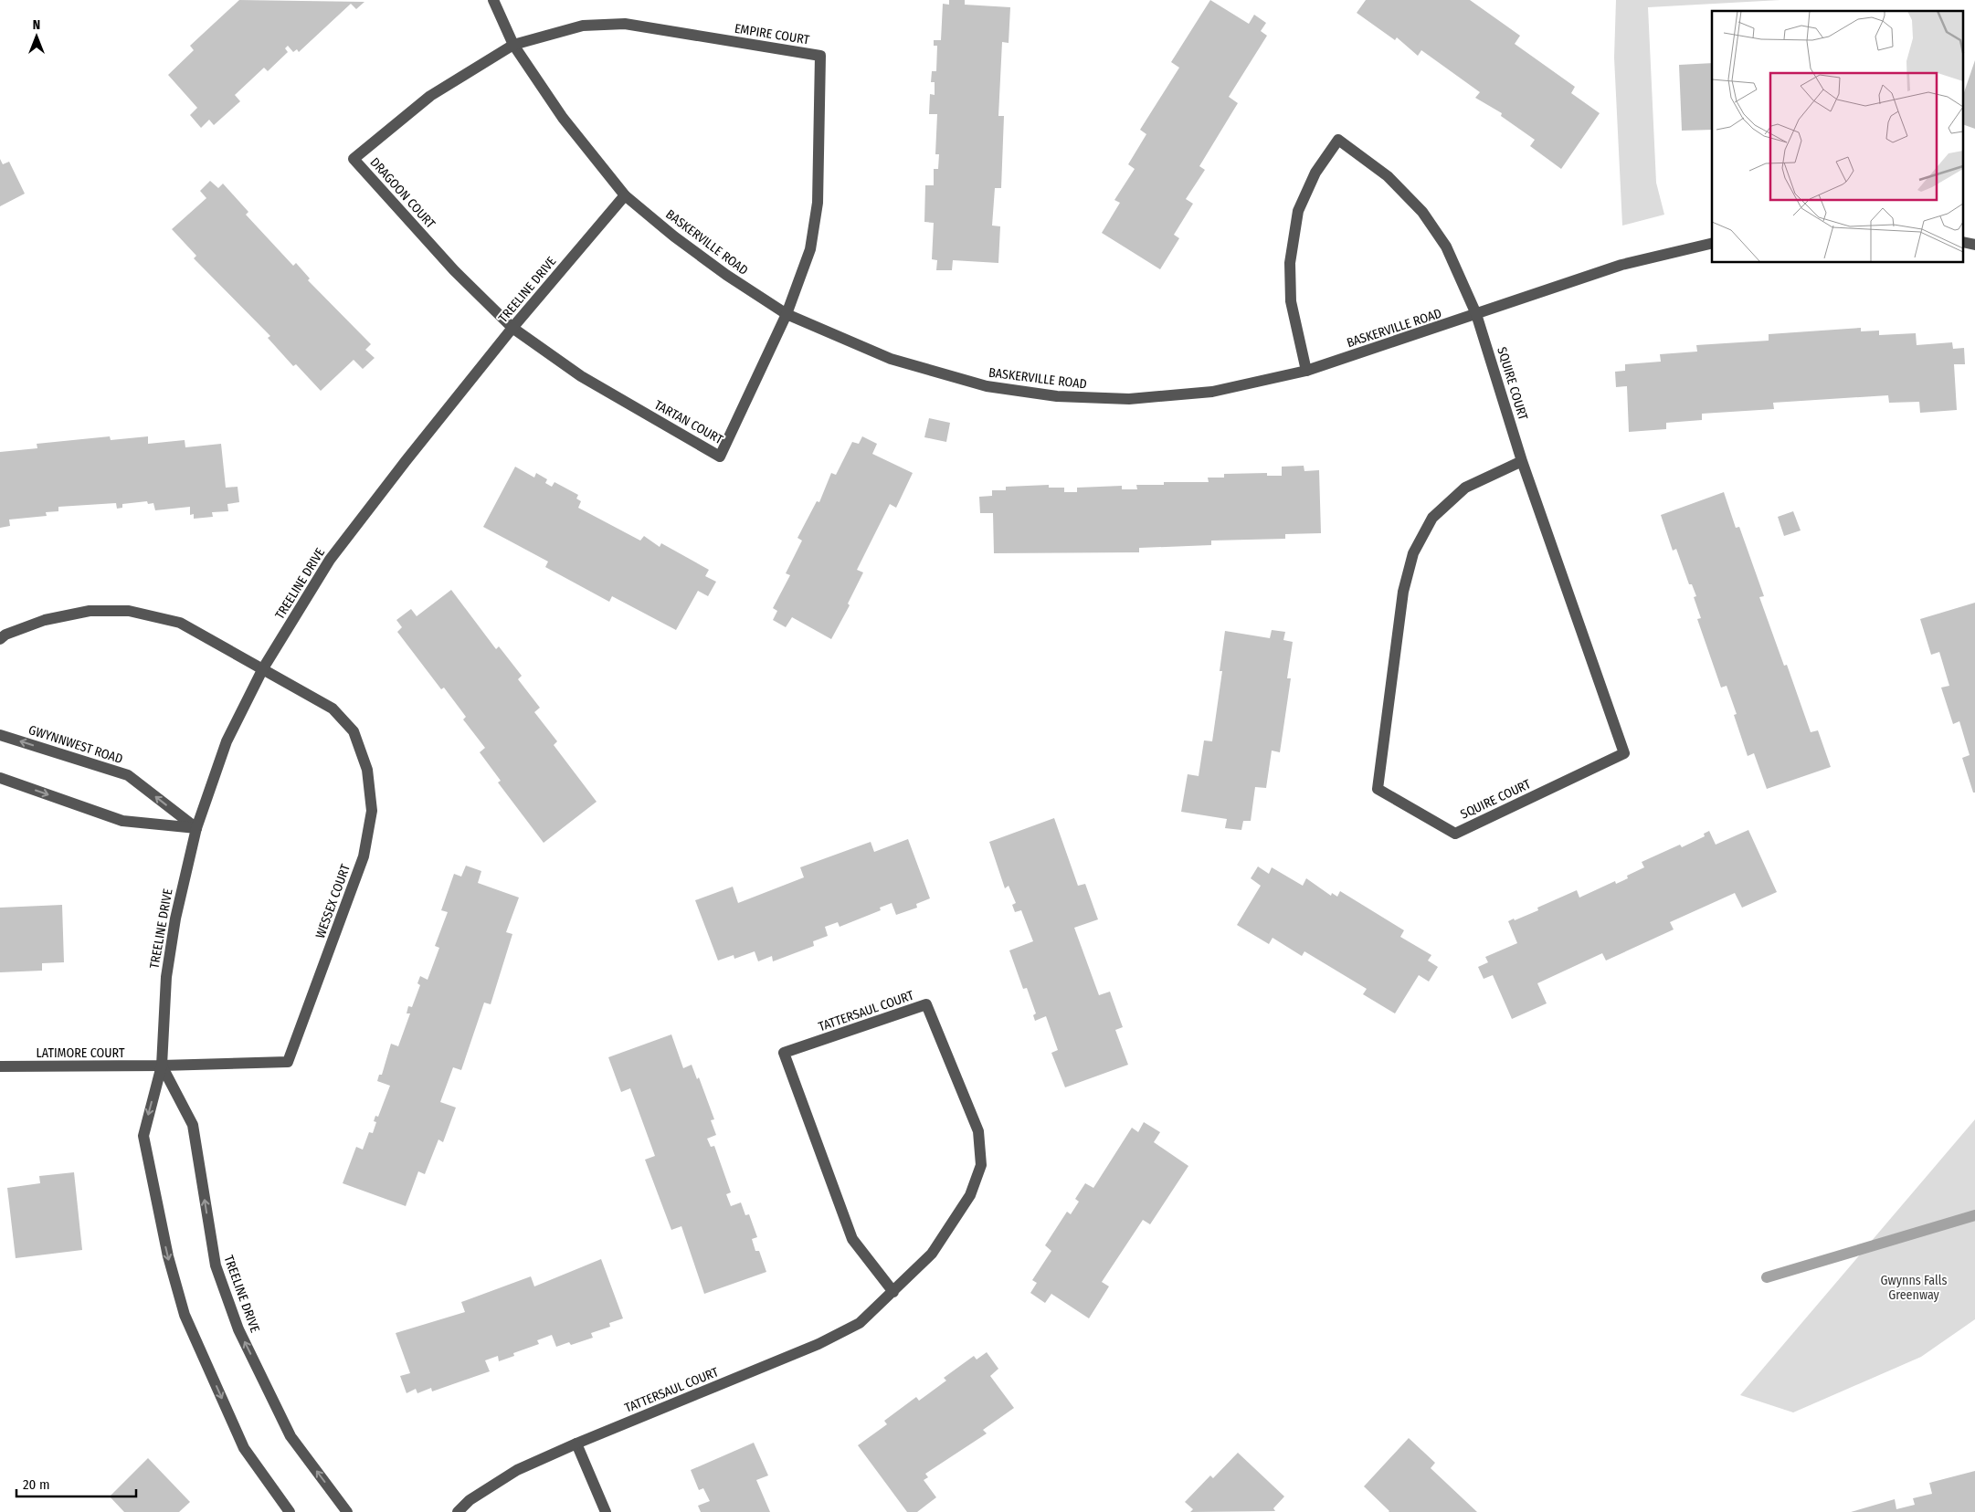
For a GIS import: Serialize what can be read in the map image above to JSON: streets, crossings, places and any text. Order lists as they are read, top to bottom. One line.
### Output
{"streets":{"street":["EMPIRE COURT","DRAGOON COURT","BASKERVILLE ROAD","TREELINE DRIVE","SQUIRE COURT","TARTAN COURT","GWYNNWEST ROAD","WESSEX COURT","TATTERSAUL COURT","LATIMORE COURT"]},"crossings":[["EMPIRE COURT","DRAGOON COURT"],["EMPIRE COURT","BASKERVILLE ROAD"],["EMPIRE COURT","TARTAN COURT"],["DRAGOON COURT","BASKERVILLE ROAD"],["DRAGOON COURT","TREELINE DRIVE"],["DRAGOON COURT","TARTAN COURT"],["BASKERVILLE ROAD","TREELINE DRIVE"],["BASKERVILLE ROAD","SQUIRE COURT"],["BASKERVILLE ROAD","TARTAN COURT"],["TREELINE DRIVE","TARTAN COURT"],["TREELINE DRIVE","GWYNNWEST ROAD"],["TREELINE DRIVE","WESSEX COURT"],["TREELINE DRIVE","LATIMORE COURT"],["WESSEX COURT","LATIMORE COURT"]],"parks":["Gwynns Falls Greenway"],"scale_bar":"20 m","north":"top"}
